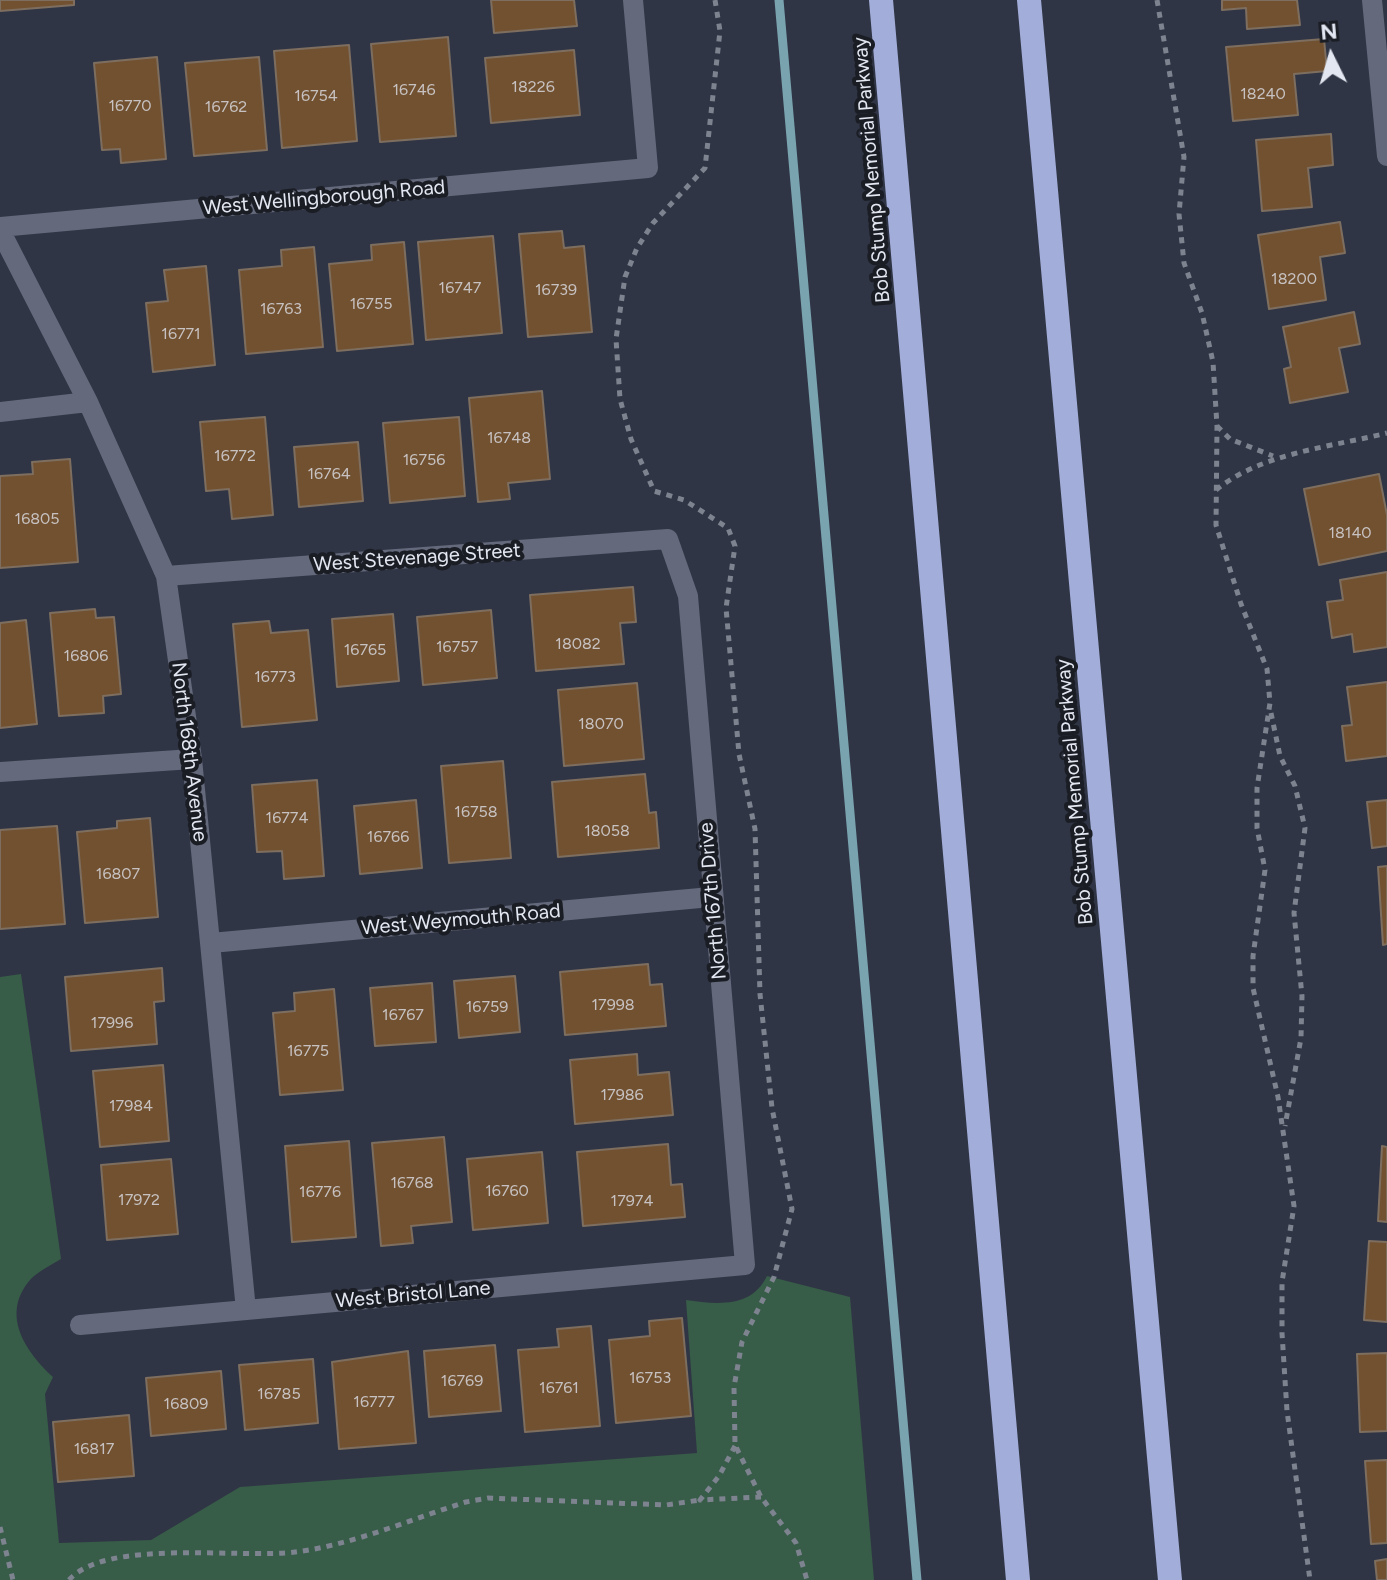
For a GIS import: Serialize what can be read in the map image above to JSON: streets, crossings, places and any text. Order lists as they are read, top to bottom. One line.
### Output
{"streets":{"highway":["Bob Stump Memorial Parkway"],"street":["West Wellingborough Road","West Stevenage Street","North 168th Avenue","North 167th Drive","West Weymouth Road","West Bristol Lane"]},"crossings":[["West Wellingborough Road","North 168th Avenue"],["West Stevenage Street","North 168th Avenue"],["West Stevenage Street","North 167th Drive"],["North 168th Avenue","West Weymouth Road"],["North 168th Avenue","West Bristol Lane"],["North 167th Drive","West Weymouth Road"],["North 167th Drive","West Bristol Lane"]],"house_numbers":["18226","16746","18240","16754","16770","16762","18200","16747","16739","16755","16763","16771","16748","16772","16756","16764","16805","18140","18082","16757","16765","16806","16773","18070","16758","16774","18058","16766","16807","17998","16759","16767","17996","16775","17986","17984","16768","16760","16776","17972","17974","16753","16769","16761","16785","16777","16809","16817"],"north":"top"}
